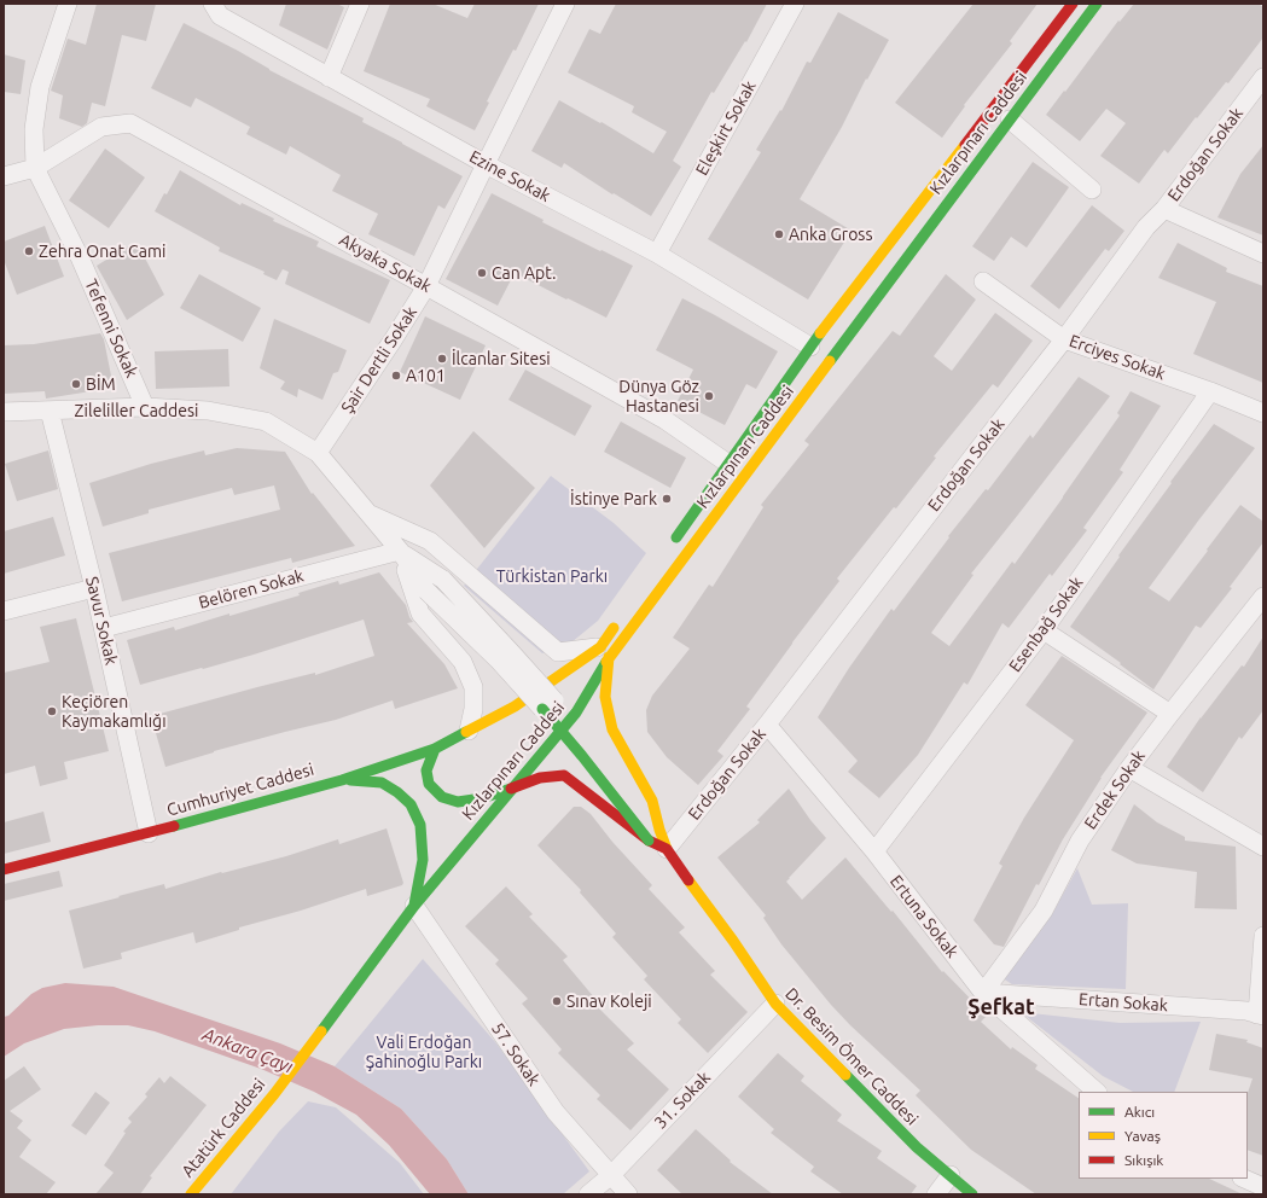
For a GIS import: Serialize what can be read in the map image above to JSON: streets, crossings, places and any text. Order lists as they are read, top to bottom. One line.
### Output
{"streets":{"main road":["Kızlarpınarı Caddesi","Cumhuriyet Caddesi","Dr. Besim Ömer Caddesi","Atatürk Caddesi"],"street":["Eleşkirt Sokak","Erdoğan Sokak","Ezine Sokak","Akyaka Sokak","Tefenni Sokak","Erciyes Sokak","Şair Dertli Sokak","Zileliller Caddesi","Belören Sokak","Savur Sokak","Esenbağ Sokak","Erdek Sokak","Ertuna Sokak","Ertan Sokak","57. Sokak","31. Sokak"]},"crossings":[["Eleşkirt Sokak","Ezine Sokak"],["Kızlarpınarı Caddesi","Ezine Sokak"],["Kızlarpınarı Caddesi","Akyaka Sokak"],["Kızlarpınarı Caddesi","Cumhuriyet Caddesi"],["Kızlarpınarı Caddesi","57. Sokak"],["Kızlarpınarı Caddesi","Atatürk Caddesi"],["Erdoğan Sokak","Erciyes Sokak"],["Erdoğan Sokak","Ertuna Sokak"],["Erdoğan Sokak","Dr. Besim Ömer Caddesi"],["Ezine Sokak","Şair Dertli Sokak"],["Akyaka Sokak","Tefenni Sokak"],["Akyaka Sokak","Şair Dertli Sokak"],["Tefenni Sokak","Zileliller Caddesi"],["Erciyes Sokak","Esenbağ Sokak"],["Şair Dertli Sokak","Zileliller Caddesi"],["Zileliller Caddesi","Belören Sokak"],["Zileliller Caddesi","Savur Sokak"],["Belören Sokak","Savur Sokak"],["Savur Sokak","Cumhuriyet Caddesi"],["Esenbağ Sokak","Ertuna Sokak"],["Erdek Sokak","Ertuna Sokak"],["Erdek Sokak","Ertan Sokak"],["Ertuna Sokak","Ertan Sokak"],["57. Sokak","31. Sokak"],["Dr. Besim Ömer Caddesi","31. Sokak"]],"districts":["Şefkat"],"water":["Ankara Çayı"],"parks":["Türkistan Parkı","Vali Erdoğan Şahinoğlu Parkı"],"places":["Anka Gross","Zehra Onat Cami","Can Apt.","İlcanlar Sitesi","A101","BİM","Dünya Göz Hastanesi","İstinye Park","Keçiören Kaymakamlığı","Sınav Koleji"],"legend":["Akıcı","Yavaş","Sıkışık"]}
